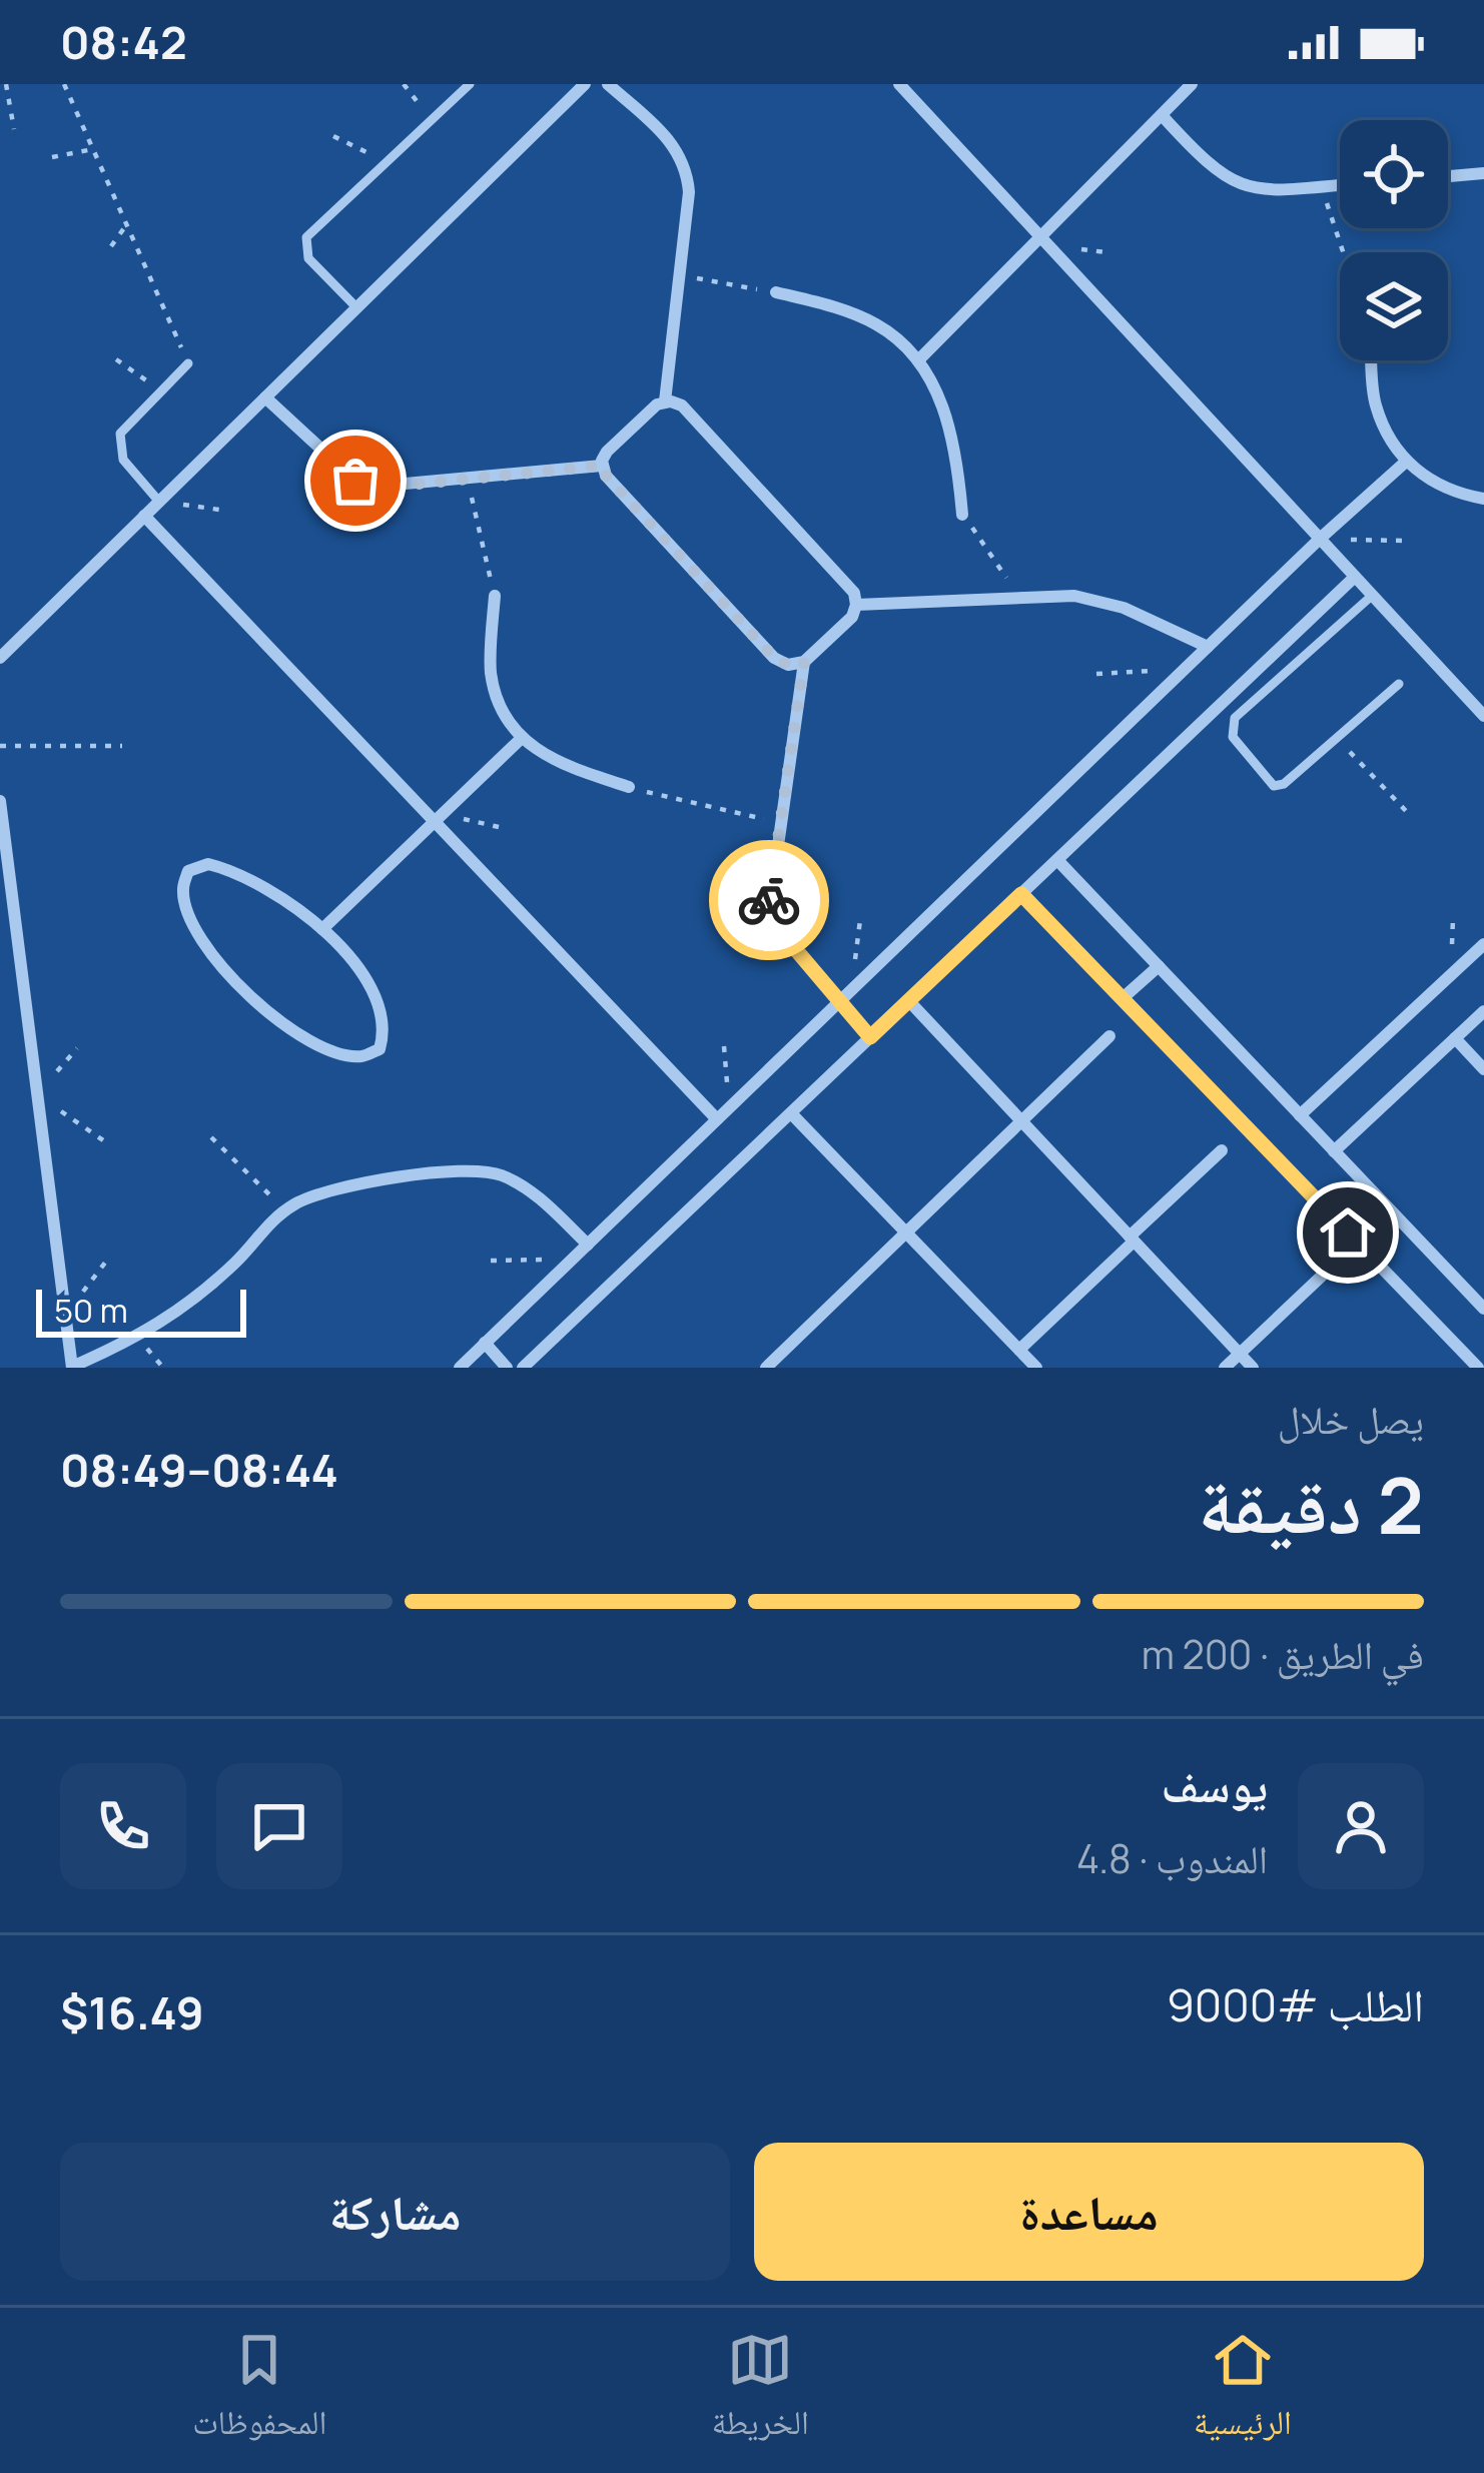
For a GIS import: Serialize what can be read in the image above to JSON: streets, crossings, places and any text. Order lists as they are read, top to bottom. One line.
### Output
{"scale_bar":"50 m","page":{"status":"08:42","scale":"50 m","heading":["2 دقيقة","يصل خلال","08:44–08:49"],"panel":["يوسف","المندوب · 4.8","الطلب #9000","$16.49"],"bar":"في الطريق · 200 m","buttons":["مساعدة","مشاركة"],"tabs":["الرئيسية","الخريطة","المحفوظات"]}}
